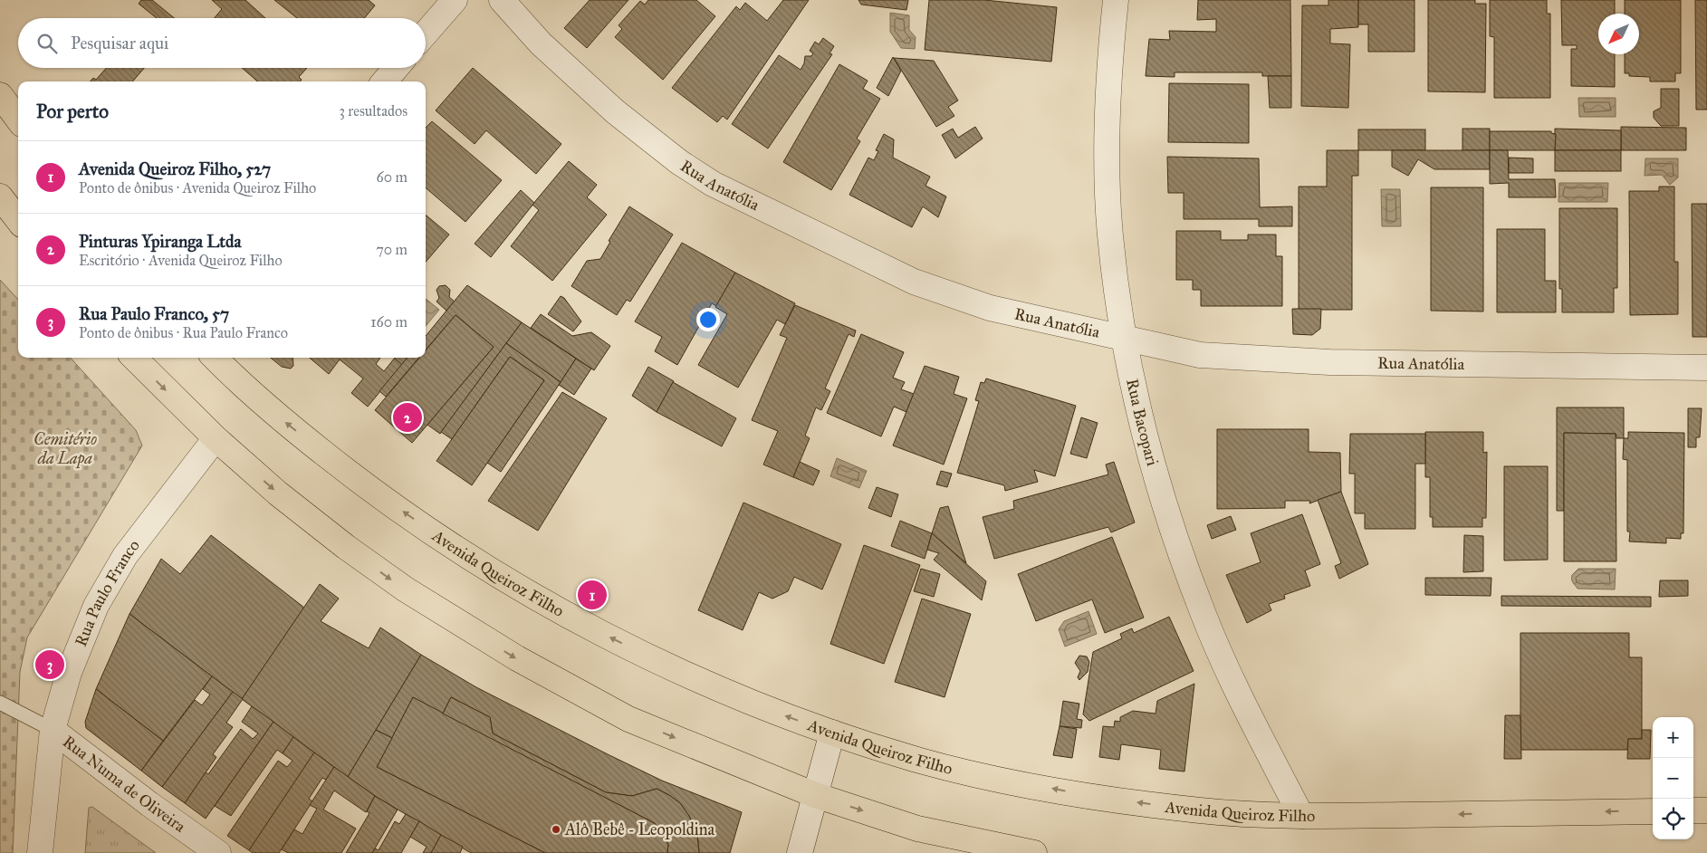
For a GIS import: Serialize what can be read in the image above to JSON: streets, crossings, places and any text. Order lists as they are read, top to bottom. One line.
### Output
{"streets":{"main road":["Avenida Queiroz Filho"],"street":["Rua Anatólia","Rua Bacopari","Rua Paulo Franco","Rua Numa de Oliveira"]},"crossings":[["Rua Anatólia","Rua Bacopari"],["Rua Bacopari","Avenida Queiroz Filho"],["Rua Paulo Franco","Rua Numa de Oliveira"]],"parks":["Cemitério da Lapa"],"places":["Alô Bebê - Leopoldina"],"north":"bottom left","page":{"search":"Pesquisar aqui","heading":["Por perto","3 resultados"],"list":[{"mark":"1","name":"Avenida Queiroz Filho, 527","note":"Ponto de ônibus · Avenida Queiroz Filho","value":"60 m"},{"mark":"2","name":"Pinturas Ypiranga Ltda","note":"Escritório · Avenida Queiroz Filho","value":"70 m"},{"mark":"3","name":"Rua Paulo Franco, 57","note":"Ponto de ônibus · Rua Paulo Franco","value":"160 m"}],"pins":["2","1","3"],"map_buttons":["+","−"]}}
